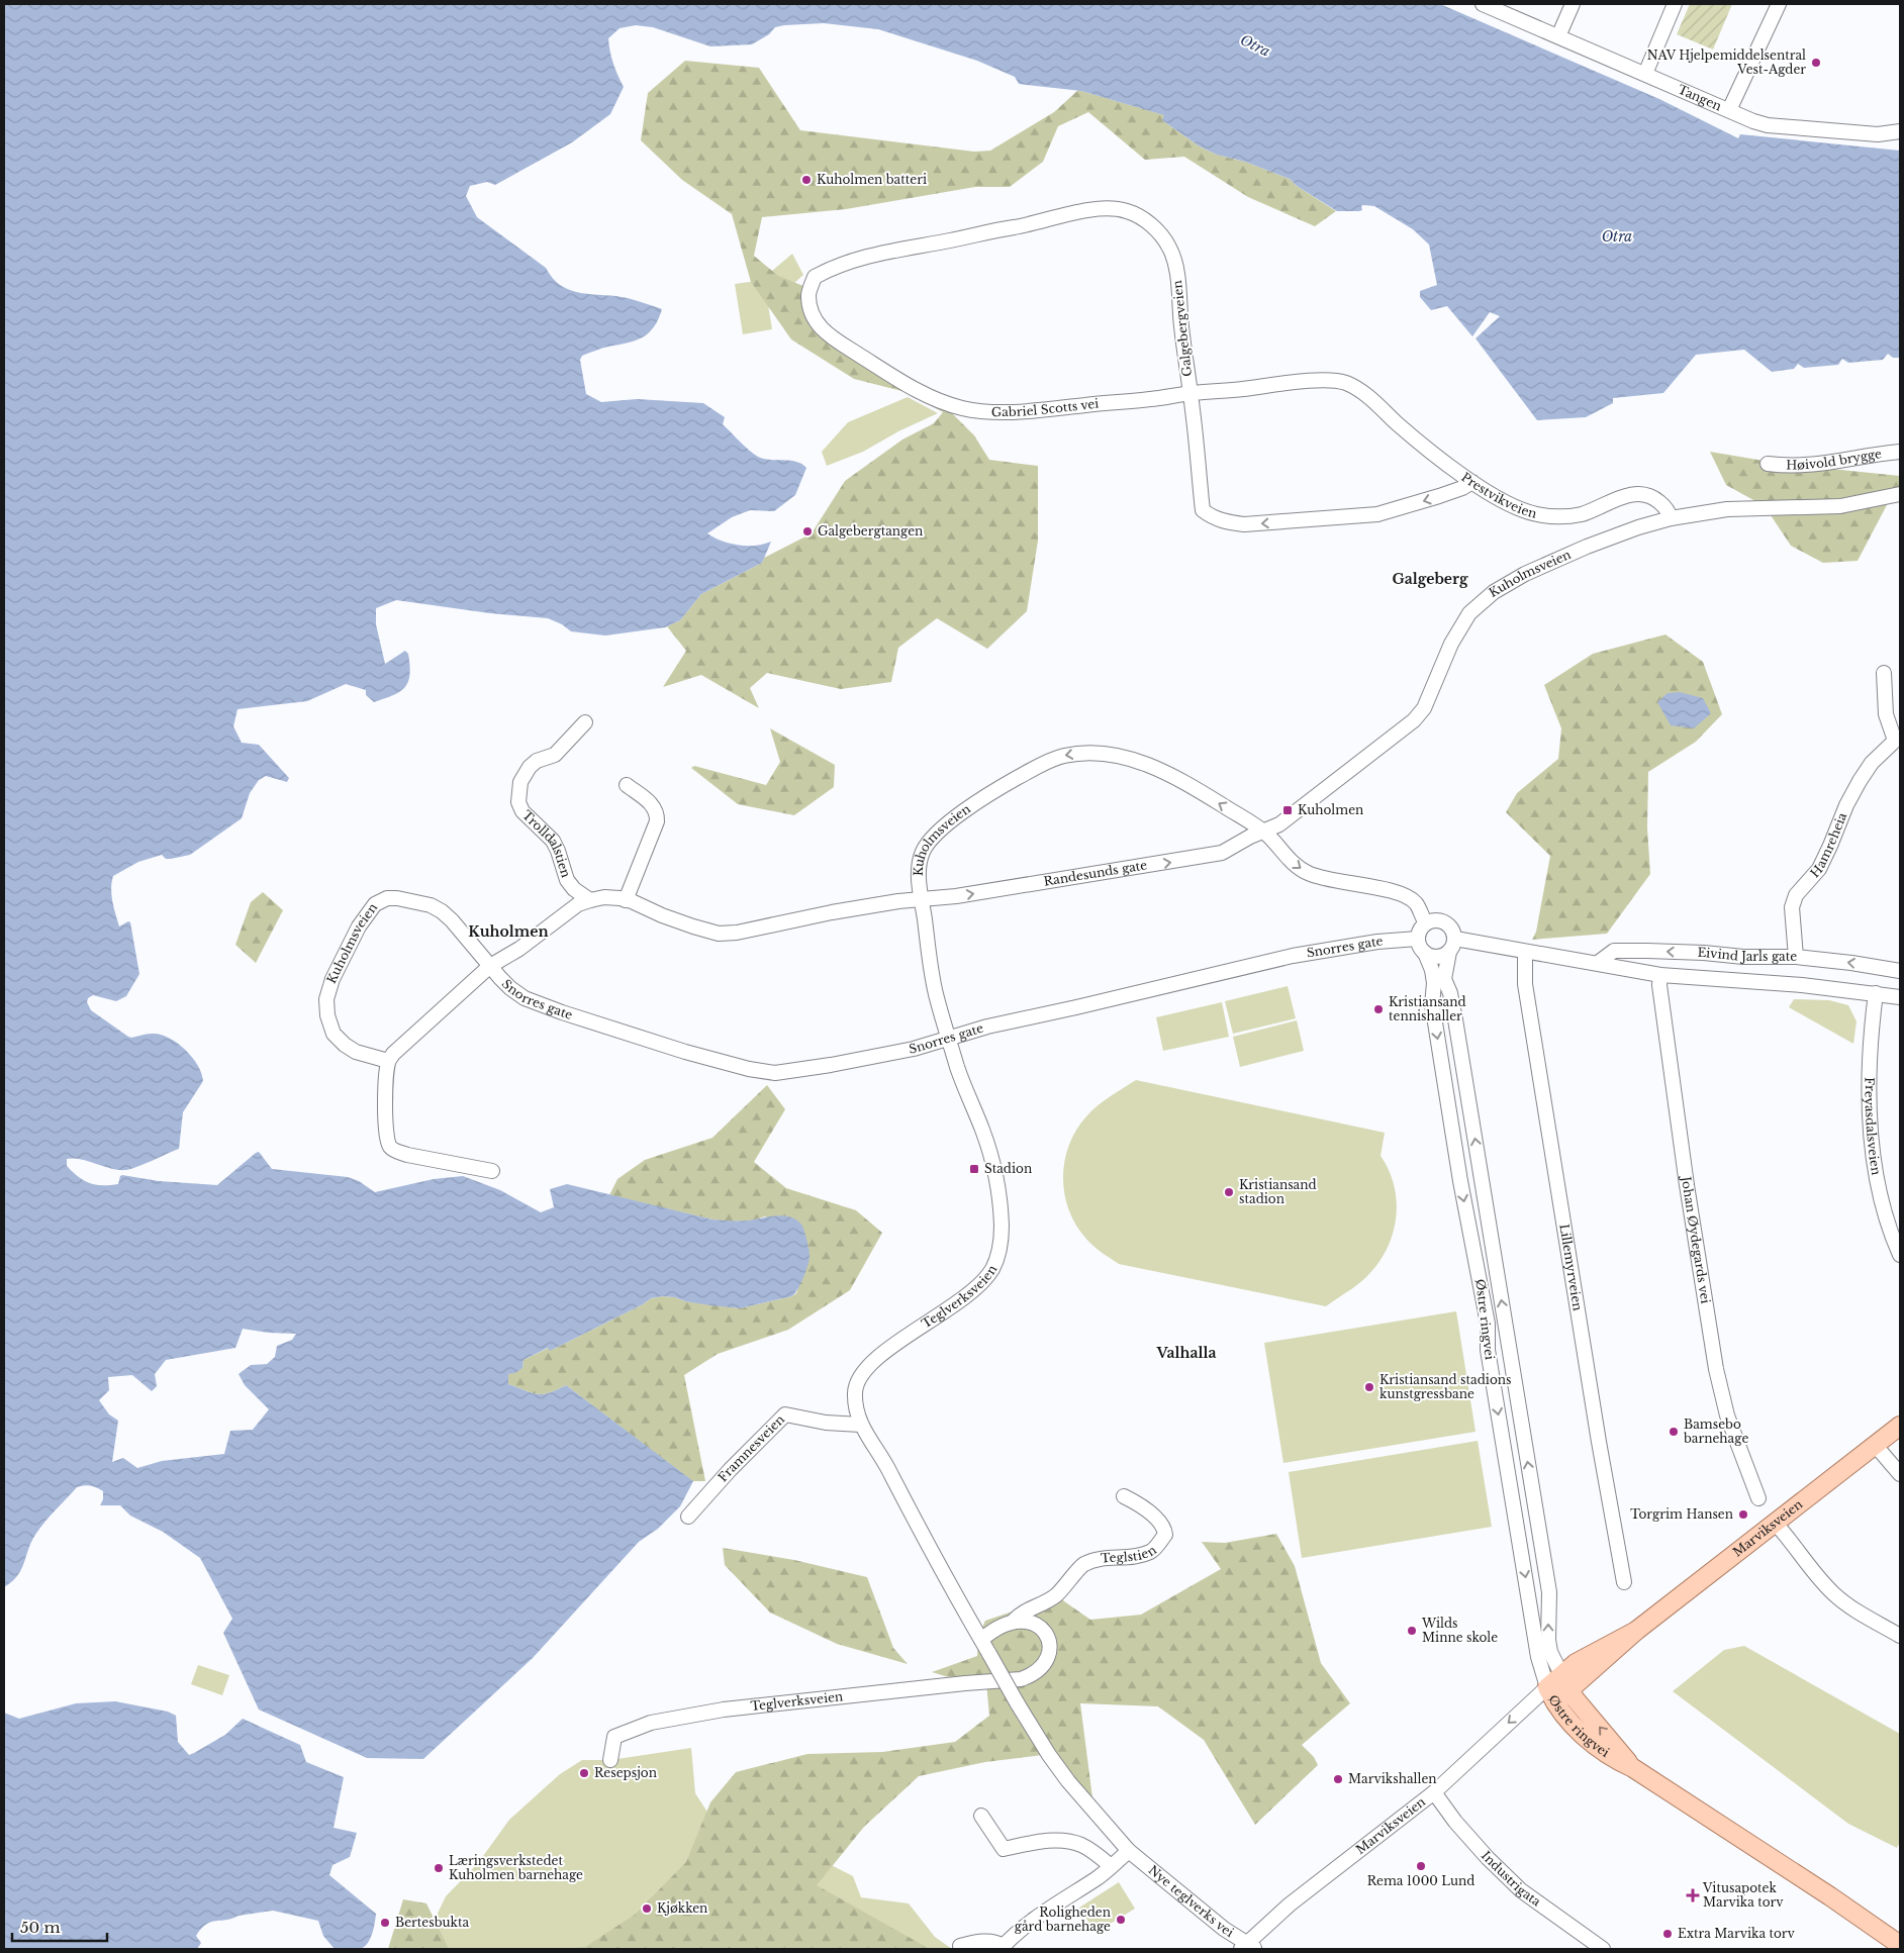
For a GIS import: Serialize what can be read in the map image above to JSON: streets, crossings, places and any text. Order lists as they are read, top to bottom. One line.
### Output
{"streets":{"main road":["Østre ringvei","Marviksveien"],"street":["Tangen","Galgebergveien","Gabriel Scotts vei","Høivold brygge","Prestvikveien","Kuholmsveien","Hamreheia","Trolldalstien","Randesunds gate","Snorres gate","Eivind Jarls gate","Freyasdalsveien","Johan Øydegards vei","Lillemyrveien","Teglverksveien","Framnesveien","Teglstien","Industrigata","Nye teglverks vei"]},"crossings":[["Galgebergveien","Gabriel Scotts vei"],["Galgebergveien","Prestvikveien"],["Gabriel Scotts vei","Prestvikveien"],["Prestvikveien","Kuholmsveien"],["Kuholmsveien","Trolldalstien"],["Kuholmsveien","Randesunds gate"],["Kuholmsveien","Snorres gate"],["Kuholmsveien","Eivind Jarls gate"],["Kuholmsveien","Teglverksveien"],["Kuholmsveien","Østre ringvei"],["Hamreheia","Eivind Jarls gate"],["Randesunds gate","Teglverksveien"],["Snorres gate","Eivind Jarls gate"],["Snorres gate","Teglverksveien"],["Snorres gate","Østre ringvei"],["Eivind Jarls gate","Freyasdalsveien"],["Eivind Jarls gate","Johan Øydegards vei"],["Eivind Jarls gate","Lillemyrveien"],["Eivind Jarls gate","Østre ringvei"],["Teglverksveien","Framnesveien"],["Teglverksveien","Teglstien"],["Teglverksveien","Nye teglverks vei"],["Østre ringvei","Marviksveien"],["Marviksveien","Industrigata"],["Marviksveien","Nye teglverks vei"]],"one_way":["Randesunds gate"],"districts":["Galgeberg","Kuholmen","Valhalla"],"water":["Otra"],"places":{"other":["NAV Hjelpemiddelsentral Vest-Agder","Kuholmen batteri","Galgebergtangen","Kristiansand tennishaller","Kristiansand stadion","Kristiansand stadions kunstgressbane","Bamsebo barnehage","Torgrim Hansen","Wilds Minne skole","Resepsjon","Marvikshallen","Rema 1000 Lund","Læringsverkstedet Kuholmen barnehage","Kjøkken","Roligheden gård barnehage","Bertesbukta","Extra Marvika torv"],"transit":["Kuholmen","Stadion"],"health":["Vitusapotek Marvika torv"]},"scale_bar":"50 m"}
